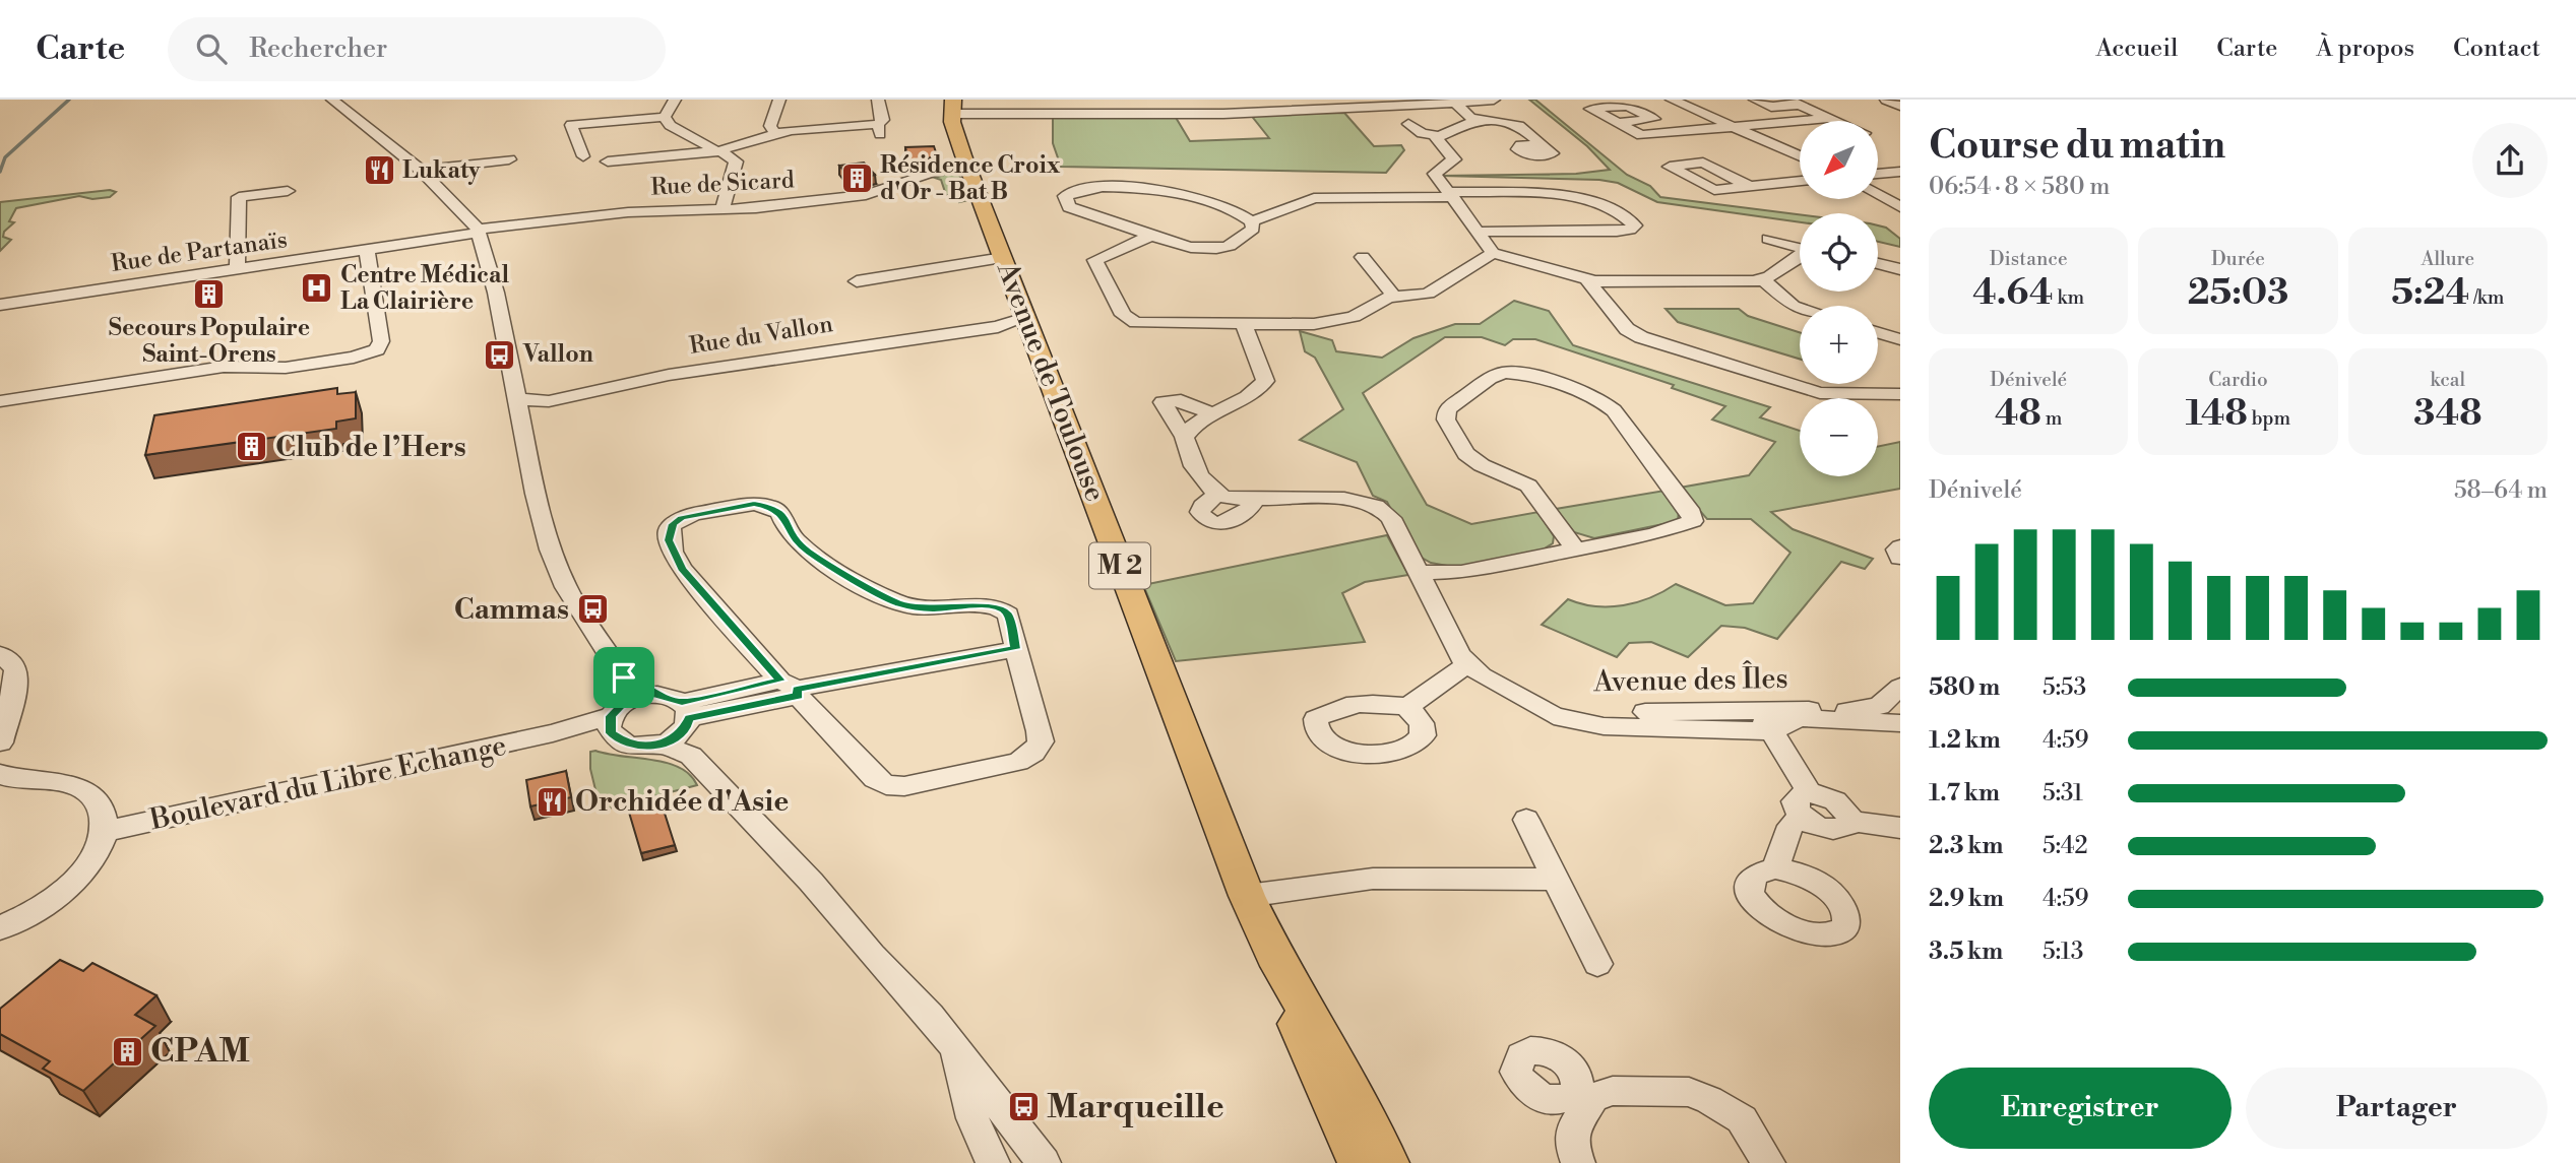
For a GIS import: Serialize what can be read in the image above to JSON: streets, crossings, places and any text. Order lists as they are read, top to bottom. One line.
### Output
{"streets":{"main road":["Avenue de Toulouse","M 2"],"street":["Rue de Sicard","Rue de Partanaïs","Rue du Vallon","Avenue des Îles","Boulevard du Libre Echange"]},"crossings":[["Rue de Sicard","Rue de Partanaïs"],["Rue de Sicard","Avenue de Toulouse"],["Rue du Vallon","Avenue de Toulouse"]],"places":{"restaurant":["Lukaty","Orchidée d'Asie"],"building":["Résidence Croix d'Or - Bat B","Secours Populaire Saint-Orens","Club de l’Hers","CPAM"],"hospital":["Centre Médical La Clairière"],"bus stop":["Vallon","Cammas","Marqueille"]},"north":"bottom left","page":{"header":"Carte","search":"Rechercher","nav":["Accueil","Carte","À propos","Contact"],"heading":["Course du matin","06:54 · 8 × 580 m"],"map_buttons":["+","−"],"stats":[["Distance","4.64 km"],["Durée","25:03"],["Allure","5:24 /km"],["Dénivelé","48 m"],["Cardio","148 bpm"],["kcal","348"]],"chart":["Dénivelé","58–64 m"],"list":[{"name":"580 m","note":"5:53"},{"name":"1.2 km","note":"4:59"},{"name":"1.7 km","note":"5:31"},{"name":"2.3 km","note":"5:42"},{"name":"2.9 km","note":"4:59"},{"name":"3.5 km","note":"5:13"}],"buttons":["Enregistrer","Partager"]}}
